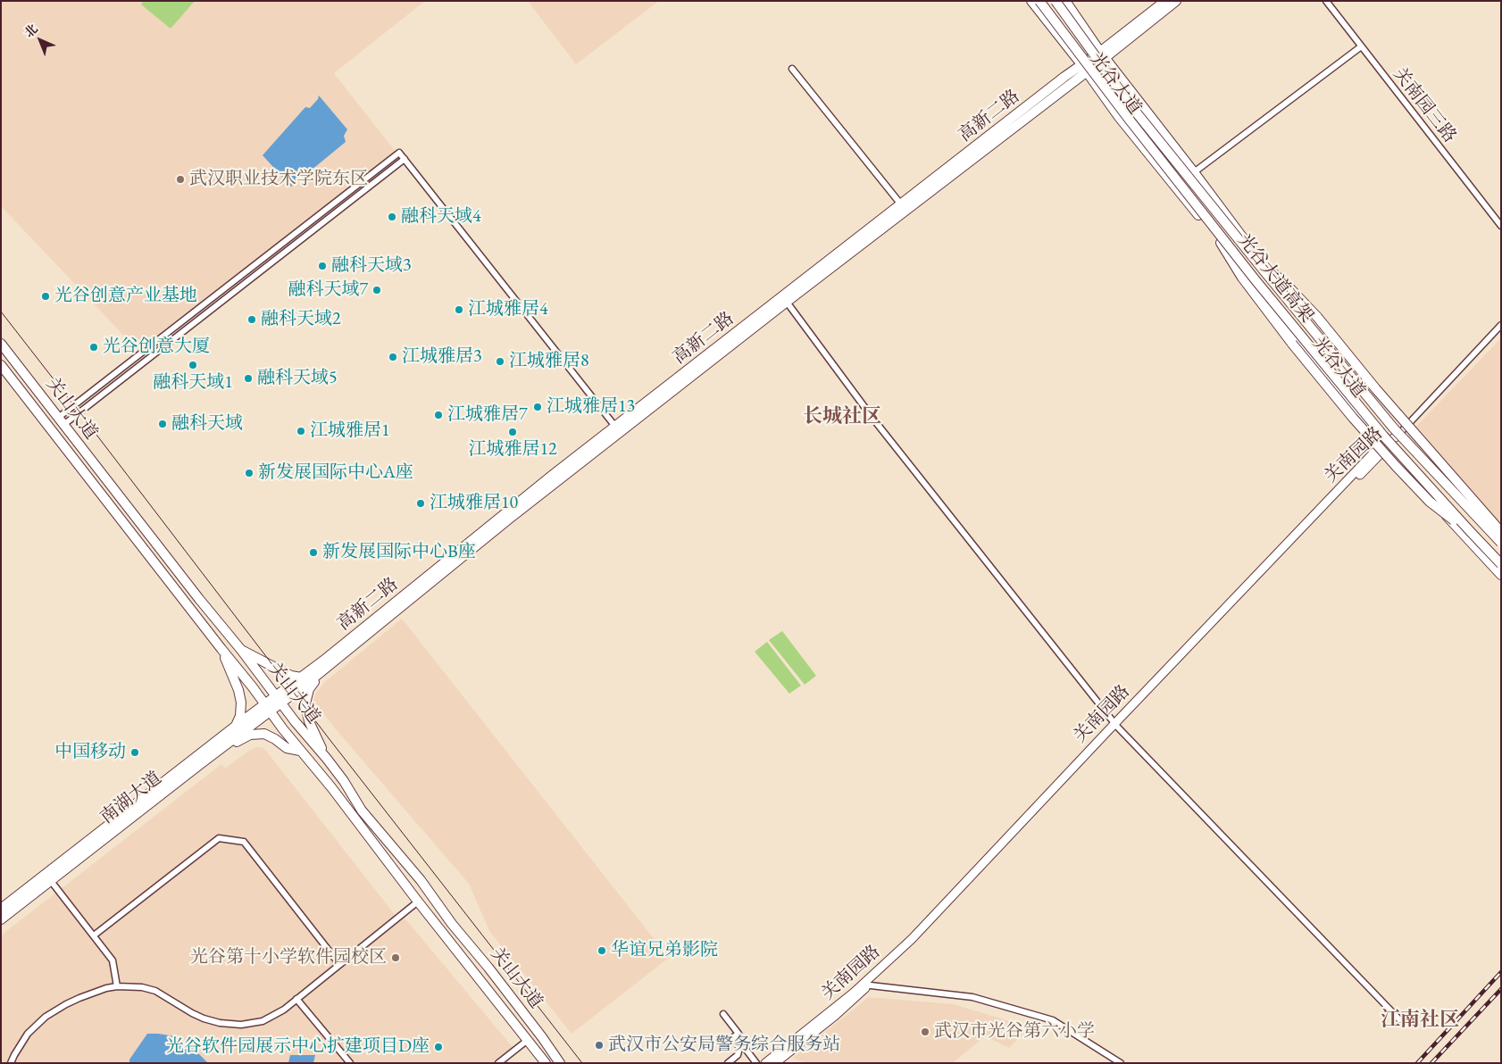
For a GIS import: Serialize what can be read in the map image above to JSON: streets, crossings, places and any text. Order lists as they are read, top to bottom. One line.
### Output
{"streets":{"main road":["光谷大道","高新二路","光谷大道高架","关山大道","关南园路","南湖大道"],"street":["关南园三路"]},"crossings":[["光谷大道","高新二路"],["光谷大道","光谷大道高架"],["光谷大道","关南园路"],["高新二路","关山大道"],["高新二路","南湖大道"],["关山大道","南湖大道"]],"districts":["长城社区","江南社区"],"places":["武汉职业技术学院东区","融科天域4","融科天域3","融科天域7","光谷创意产业基地","江城雅居4","融科天域2","光谷创意大厦","江城雅居3","江城雅居8","融科天域1","融科天域5","江城雅居13","江城雅居7","融科天域","江城雅居1","江城雅居12","新发展国际中心A座","江城雅居10","新发展国际中心B座","中国移动","华谊兄弟影院","光谷第十小学软件园校区","武汉市光谷第六小学","武汉市公安局警务综合服务站","光谷软件园展示中心扩建项目D座"],"north":"top left"}
